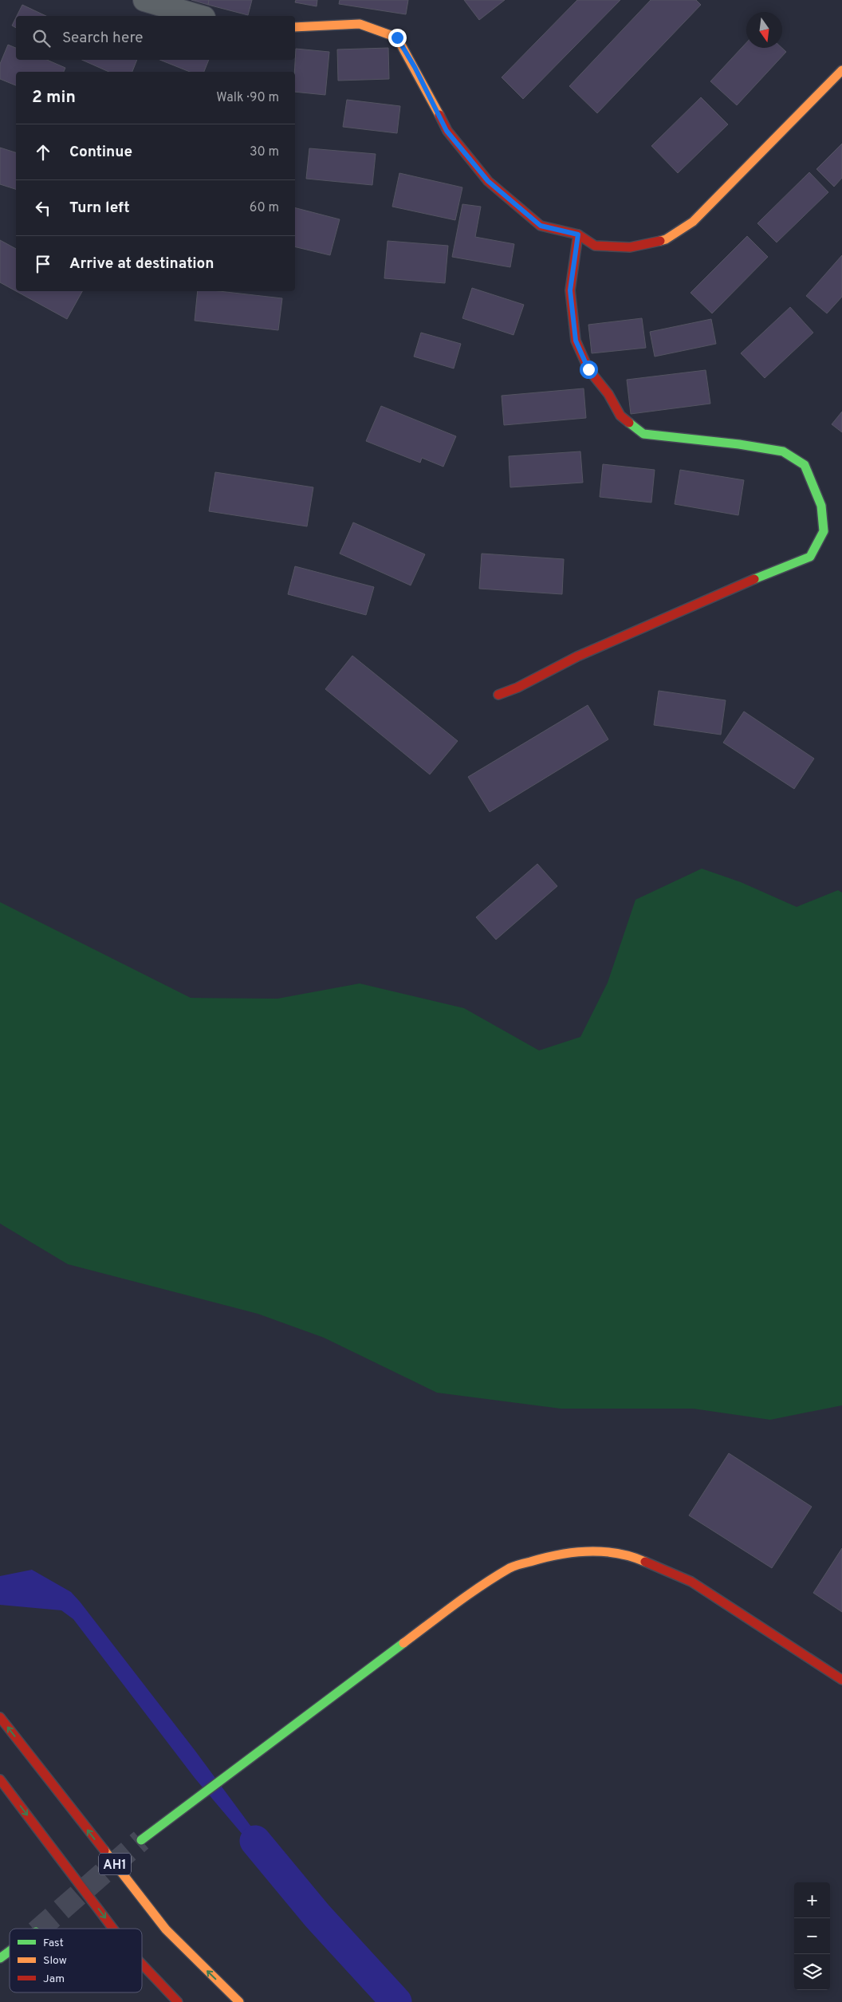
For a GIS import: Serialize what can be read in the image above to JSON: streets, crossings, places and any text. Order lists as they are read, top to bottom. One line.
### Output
{"streets":{"main road":["AH1"]},"legend":["Fast","Slow","Jam"],"north":"bottom","page":{"search":"Search here","heading":["2 min","Walk · 90 m"],"list":[["Continue","30 m"],["Turn left","60 m"],"Arrive at destination"],"map_buttons":["+","−"]}}
